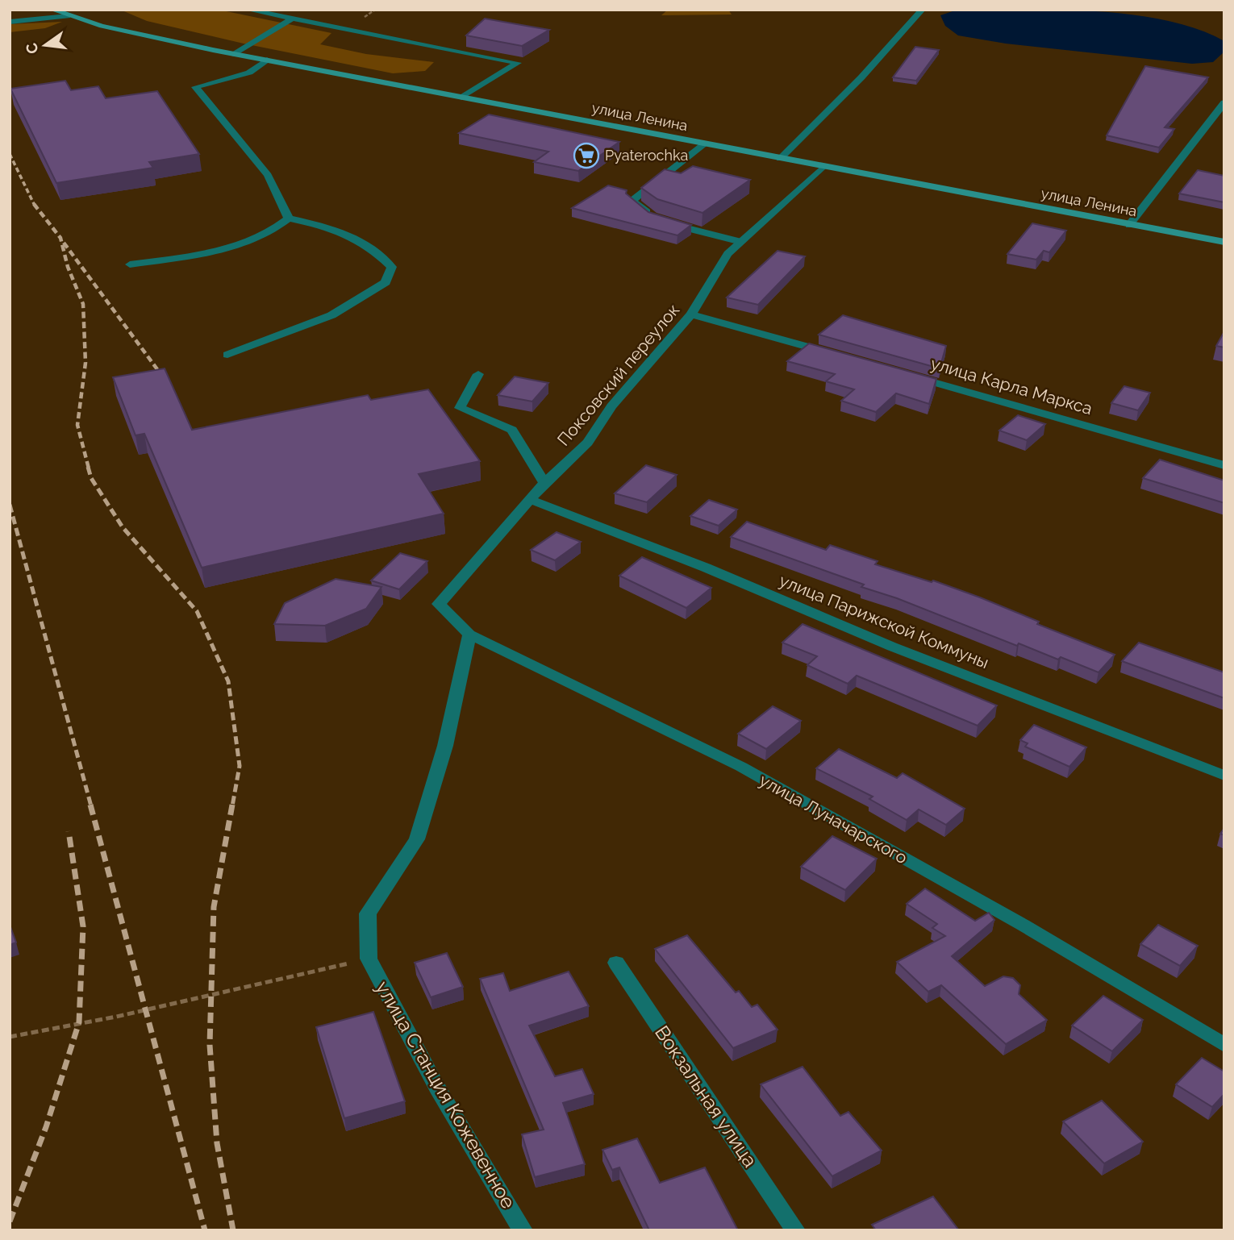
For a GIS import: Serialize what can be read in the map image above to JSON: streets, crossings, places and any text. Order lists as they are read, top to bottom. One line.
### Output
{"streets":{"main road":["улица Ленина"],"street":["Поксовский переулок","улица Карла Маркса","улица Парижской Коммуны","улица Луначарского","улица Станция Кожевенное","Вокзальная улица"]},"crossings":[["улица Ленина","Поксовский переулок"],["Поксовский переулок","улица Парижской Коммуны"],["Поксовский переулок","улица Луначарского"]],"places":{"supermarket":["Pyaterochka"]},"north":"left"}
